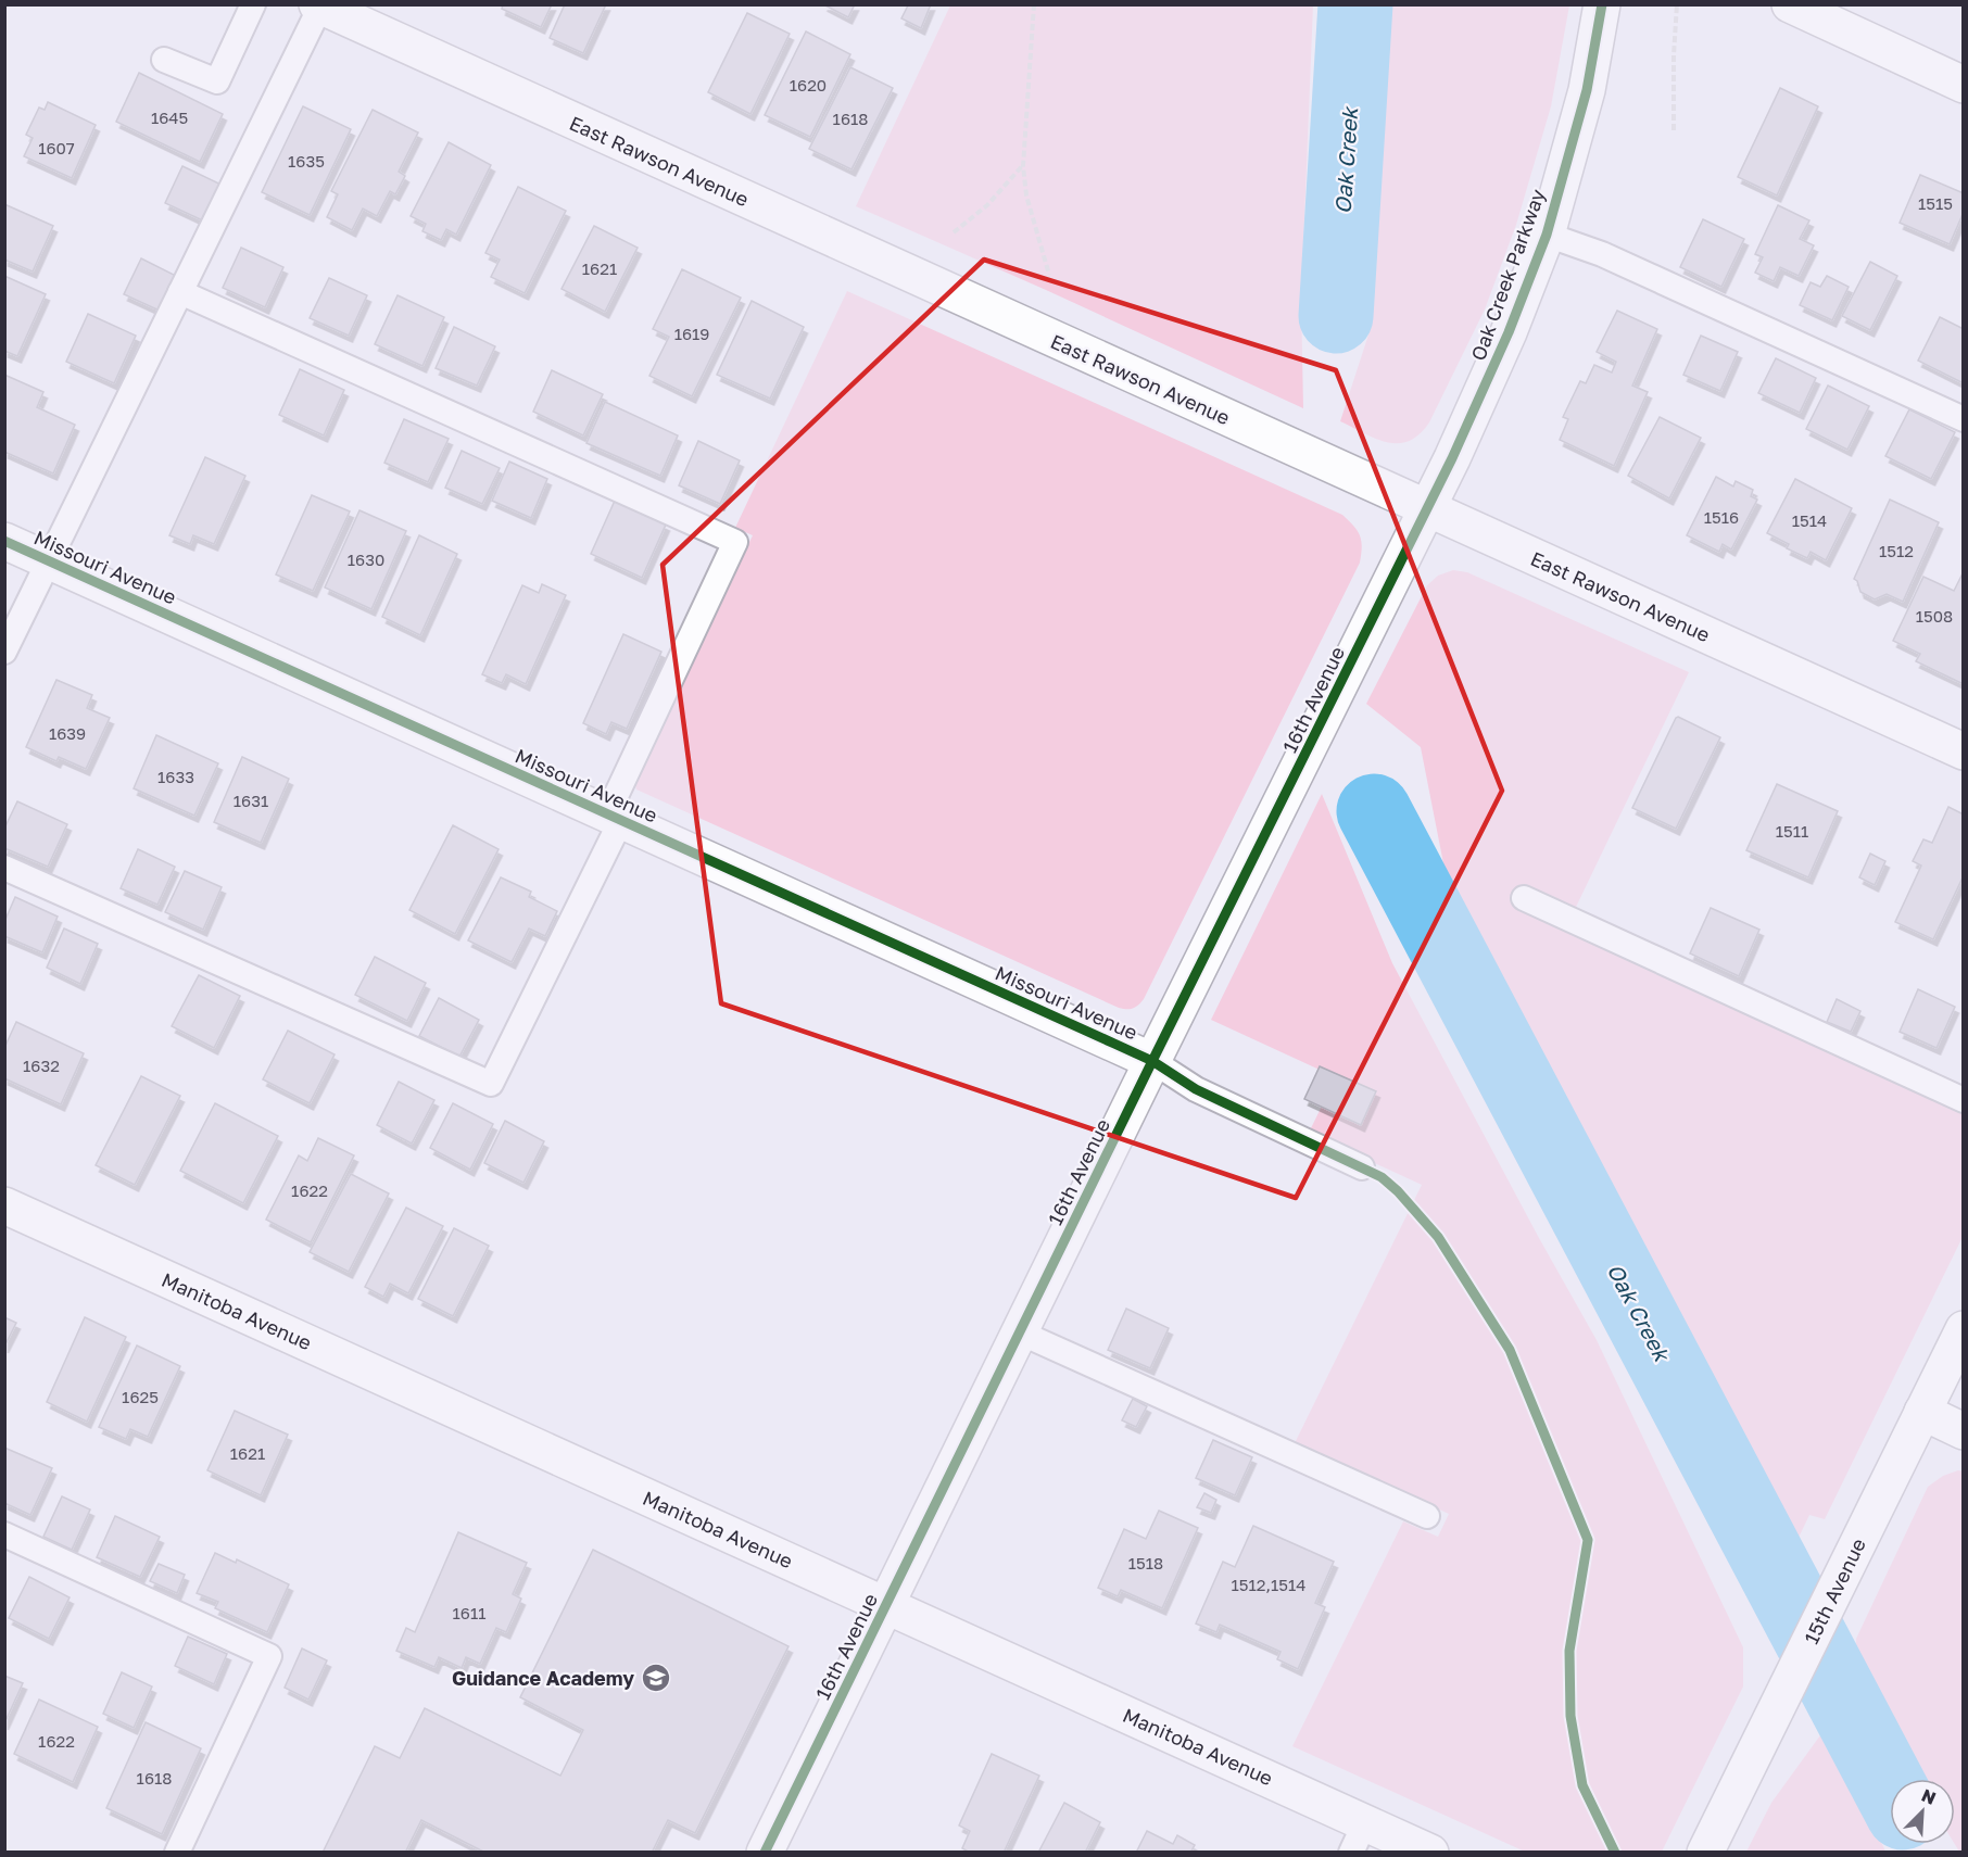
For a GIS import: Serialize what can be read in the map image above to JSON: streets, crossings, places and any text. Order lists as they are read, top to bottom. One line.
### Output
{"streets":{"street":["East Rawson Avenue","Oak Creek Parkway","Missouri Avenue","16th Avenue","Manitoba Avenue","15th Avenue"]},"crossings":[["East Rawson Avenue","Oak Creek Parkway"],["East Rawson Avenue","16th Avenue"],["Oak Creek Parkway","16th Avenue"],["Missouri Avenue","16th Avenue"],["16th Avenue","Manitoba Avenue"]],"water":["Oak Creek"],"places":{"school or university":["Guidance Academy"]},"house_numbers":["1620","1645","1618","1607","1635","1515","1621","1619","1516","1514","1512","1630","1508","1639","1633","1631","1511","1632","1622","1625","1621","1518","1512,1514","1611","1622","1618"],"north":"top right"}
